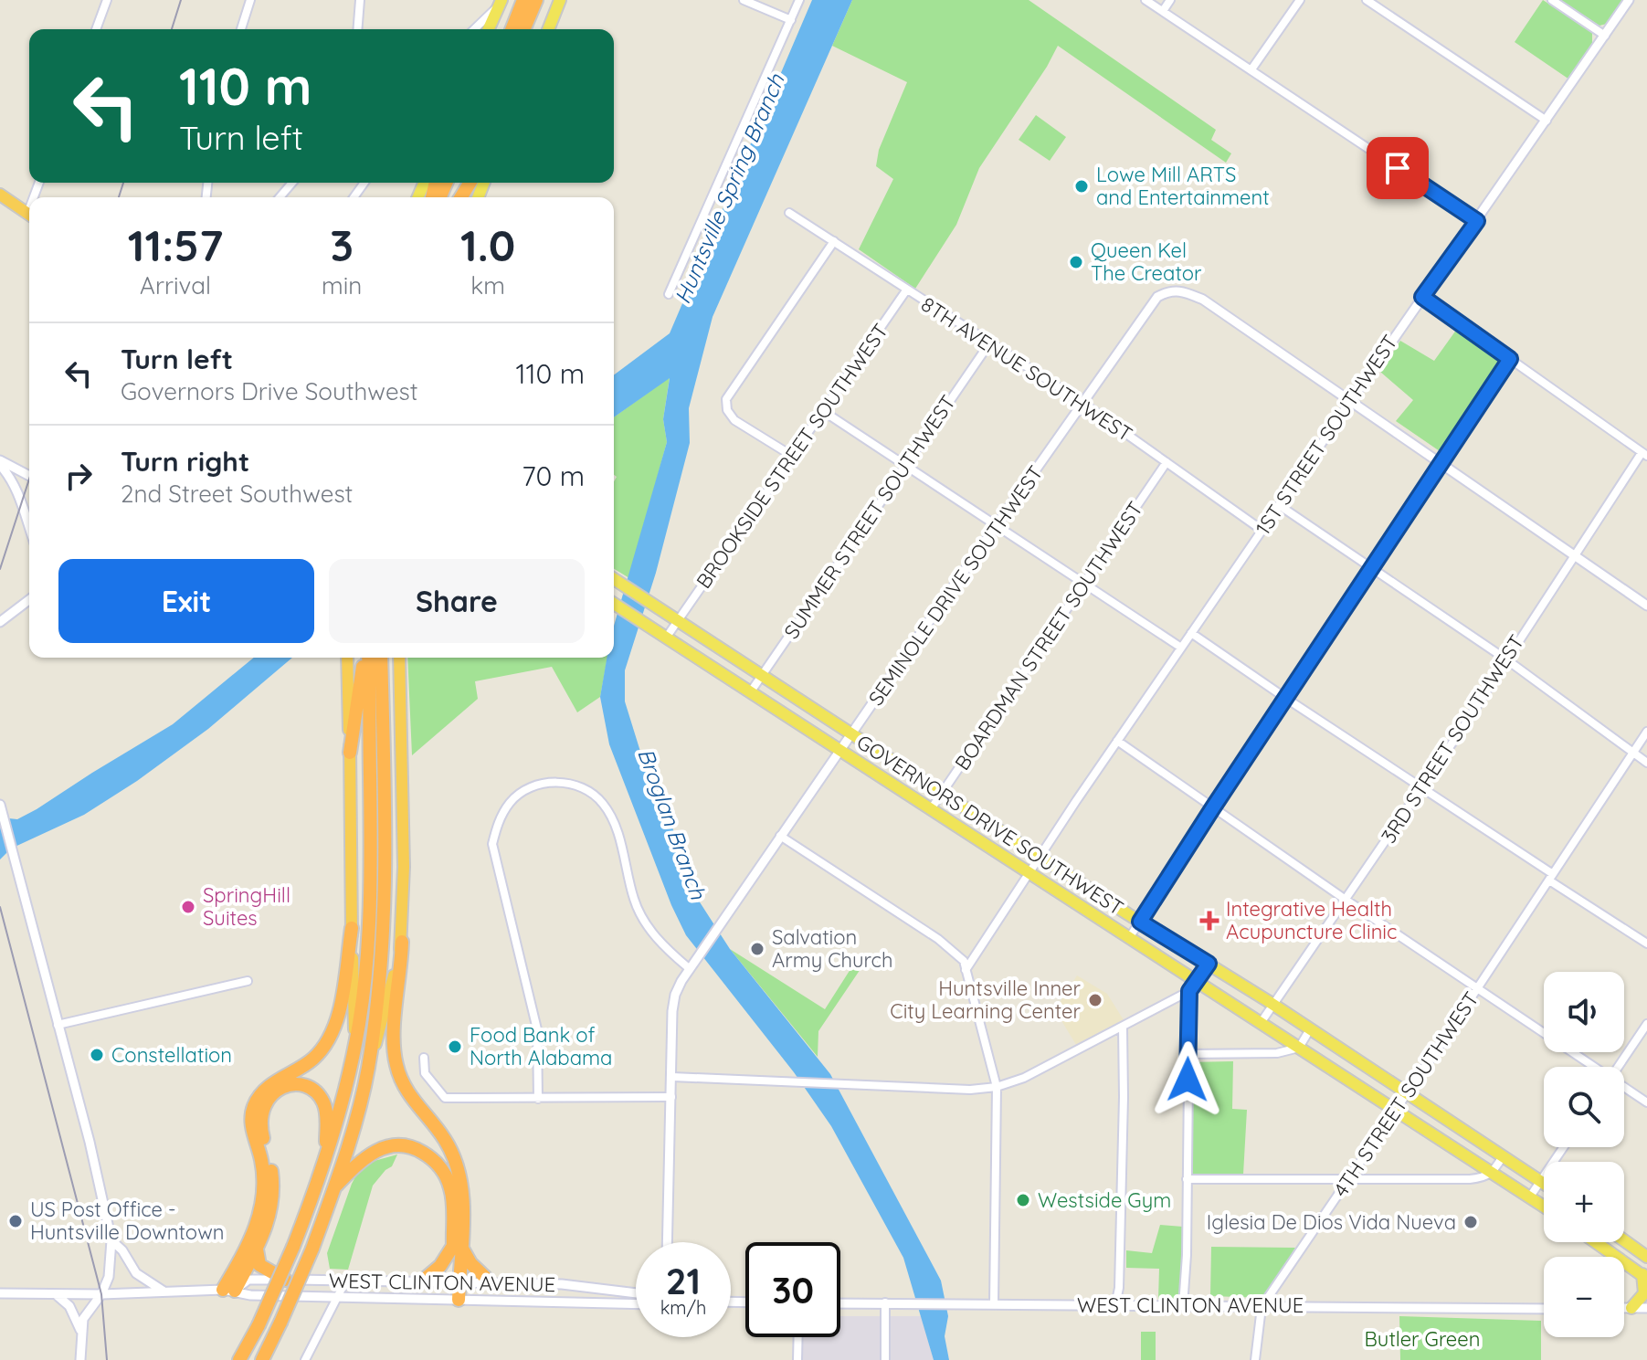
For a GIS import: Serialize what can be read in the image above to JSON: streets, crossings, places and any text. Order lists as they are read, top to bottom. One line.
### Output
{"streets":{"main road":["GOVERNORS DRIVE SOUTHWEST"],"street":["8TH AVENUE SOUTHWEST","1ST STREET SOUTHWEST","BROOKSIDE STREET SOUTHWEST","SUMMER STREET SOUTHWEST","SEMINOLE DRIVE SOUTHWEST","BOARDMAN STREET SOUTHWEST","3RD STREET SOUTHWEST","4TH STREET SOUTHWEST","WEST CLINTON AVENUE"]},"crossings":[["8TH AVENUE SOUTHWEST","1ST STREET SOUTHWEST"],["8TH AVENUE SOUTHWEST","BROOKSIDE STREET SOUTHWEST"],["8TH AVENUE SOUTHWEST","SUMMER STREET SOUTHWEST"],["8TH AVENUE SOUTHWEST","SEMINOLE DRIVE SOUTHWEST"],["8TH AVENUE SOUTHWEST","BOARDMAN STREET SOUTHWEST"],["1ST STREET SOUTHWEST","SEMINOLE DRIVE SOUTHWEST"],["1ST STREET SOUTHWEST","GOVERNORS DRIVE SOUTHWEST"],["BROOKSIDE STREET SOUTHWEST","GOVERNORS DRIVE SOUTHWEST"],["SUMMER STREET SOUTHWEST","GOVERNORS DRIVE SOUTHWEST"],["SEMINOLE DRIVE SOUTHWEST","GOVERNORS DRIVE SOUTHWEST"],["BOARDMAN STREET SOUTHWEST","GOVERNORS DRIVE SOUTHWEST"],["3RD STREET SOUTHWEST","GOVERNORS DRIVE SOUTHWEST"],["GOVERNORS DRIVE SOUTHWEST","4TH STREET SOUTHWEST"],["4TH STREET SOUTHWEST","WEST CLINTON AVENUE"]],"water":["Huntsville Spring Branch","Broglan Branch"],"parks":["Butler Green"],"places":{"other":["Lowe Mill ARTS and Entertainment","Queen Kel The Creator","SpringHill Suites","Salvation Army Church","Huntsville Inner City Learning Center","Food Bank of North Alabama","Constellation","Westside Gym","US Post Office - Huntsville Downtown","Iglesia De Dios Vida Nueva"],"health":["Integrative Health Acupuncture Clinic"]},"page":{"turn":["110 m","Turn left"],"eta":["11:57","Arrival","3","min","1.0","km"],"list":[{"name":"Turn left","note":"Governors Drive Southwest","value":"110 m"},{"name":"Turn right","note":"2nd Street Southwest","value":"70 m"}],"buttons":["Exit","Share"],"map_buttons":["+","−"],"speed":"21 km/h","limit":"30"}}
